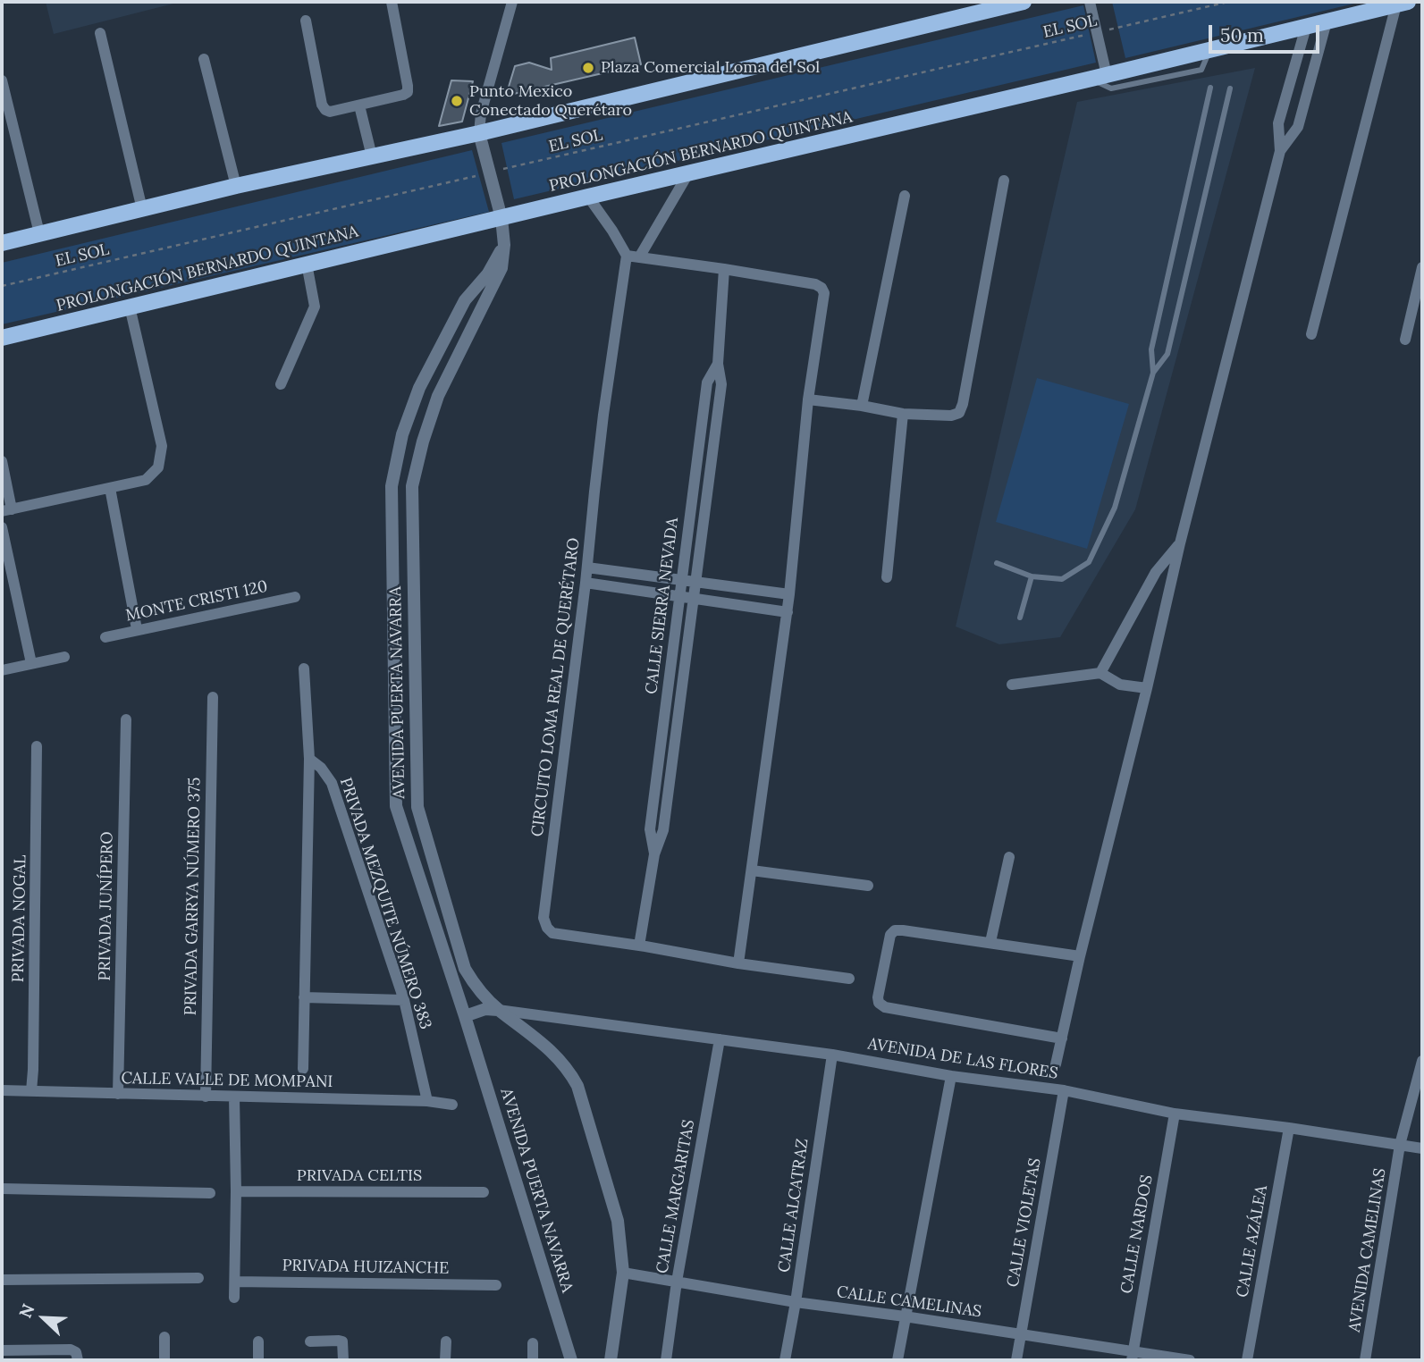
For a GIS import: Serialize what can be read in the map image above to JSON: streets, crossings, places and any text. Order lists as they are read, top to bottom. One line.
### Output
{"streets":{"main road":["PROLONGACIÓN BERNARDO QUINTANA"],"street":["MONTE CRISTI 120","CALLE SIERRA NEVADA","CIRCUITO LOMA REAL DE QUERÉTARO","AVENIDA PUERTA NAVARRA","PRIVADA GARRYA NÚMERO 375","PRIVADA MEZQUITE NÚMERO 383","PRIVADA JUNÍPERO","PRIVADA NOGAL","AVENIDA DE LAS FLORES","CALLE VALLE DE MOMPANI","PRIVADA CELTIS","CALLE MARGARITAS","CALLE ALCATRAZ","CALLE VIOLETAS","CALLE NARDOS","CALLE AZÁLEA","AVENIDA CAMELINAS","PRIVADA HUIZANCHE","CALLE CAMELINAS"],"path":["EL SOL"]},"crossings":[["EL SOL","AVENIDA PUERTA NAVARRA"],["PROLONGACIÓN BERNARDO QUINTANA","CIRCUITO LOMA REAL DE QUERÉTARO"],["PROLONGACIÓN BERNARDO QUINTANA","AVENIDA PUERTA NAVARRA"],["CALLE SIERRA NEVADA","CIRCUITO LOMA REAL DE QUERÉTARO"],["AVENIDA PUERTA NAVARRA","AVENIDA DE LAS FLORES"],["AVENIDA PUERTA NAVARRA","CALLE CAMELINAS"],["PRIVADA GARRYA NÚMERO 375","CALLE VALLE DE MOMPANI"],["PRIVADA MEZQUITE NÚMERO 383","CALLE VALLE DE MOMPANI"],["PRIVADA JUNÍPERO","CALLE VALLE DE MOMPANI"],["PRIVADA NOGAL","CALLE VALLE DE MOMPANI"],["AVENIDA DE LAS FLORES","CALLE MARGARITAS"],["AVENIDA DE LAS FLORES","CALLE ALCATRAZ"],["AVENIDA DE LAS FLORES","CALLE VIOLETAS"],["AVENIDA DE LAS FLORES","CALLE NARDOS"],["AVENIDA DE LAS FLORES","CALLE AZÁLEA"],["AVENIDA DE LAS FLORES","AVENIDA CAMELINAS"],["CALLE MARGARITAS","CALLE CAMELINAS"],["CALLE ALCATRAZ","CALLE CAMELINAS"],["CALLE VIOLETAS","CALLE CAMELINAS"],["CALLE NARDOS","CALLE CAMELINAS"]],"places":["Plaza Comercial Loma del Sol","Punto Mexico Conectado Querétaro"],"scale_bar":"50 m","north":"top left"}
